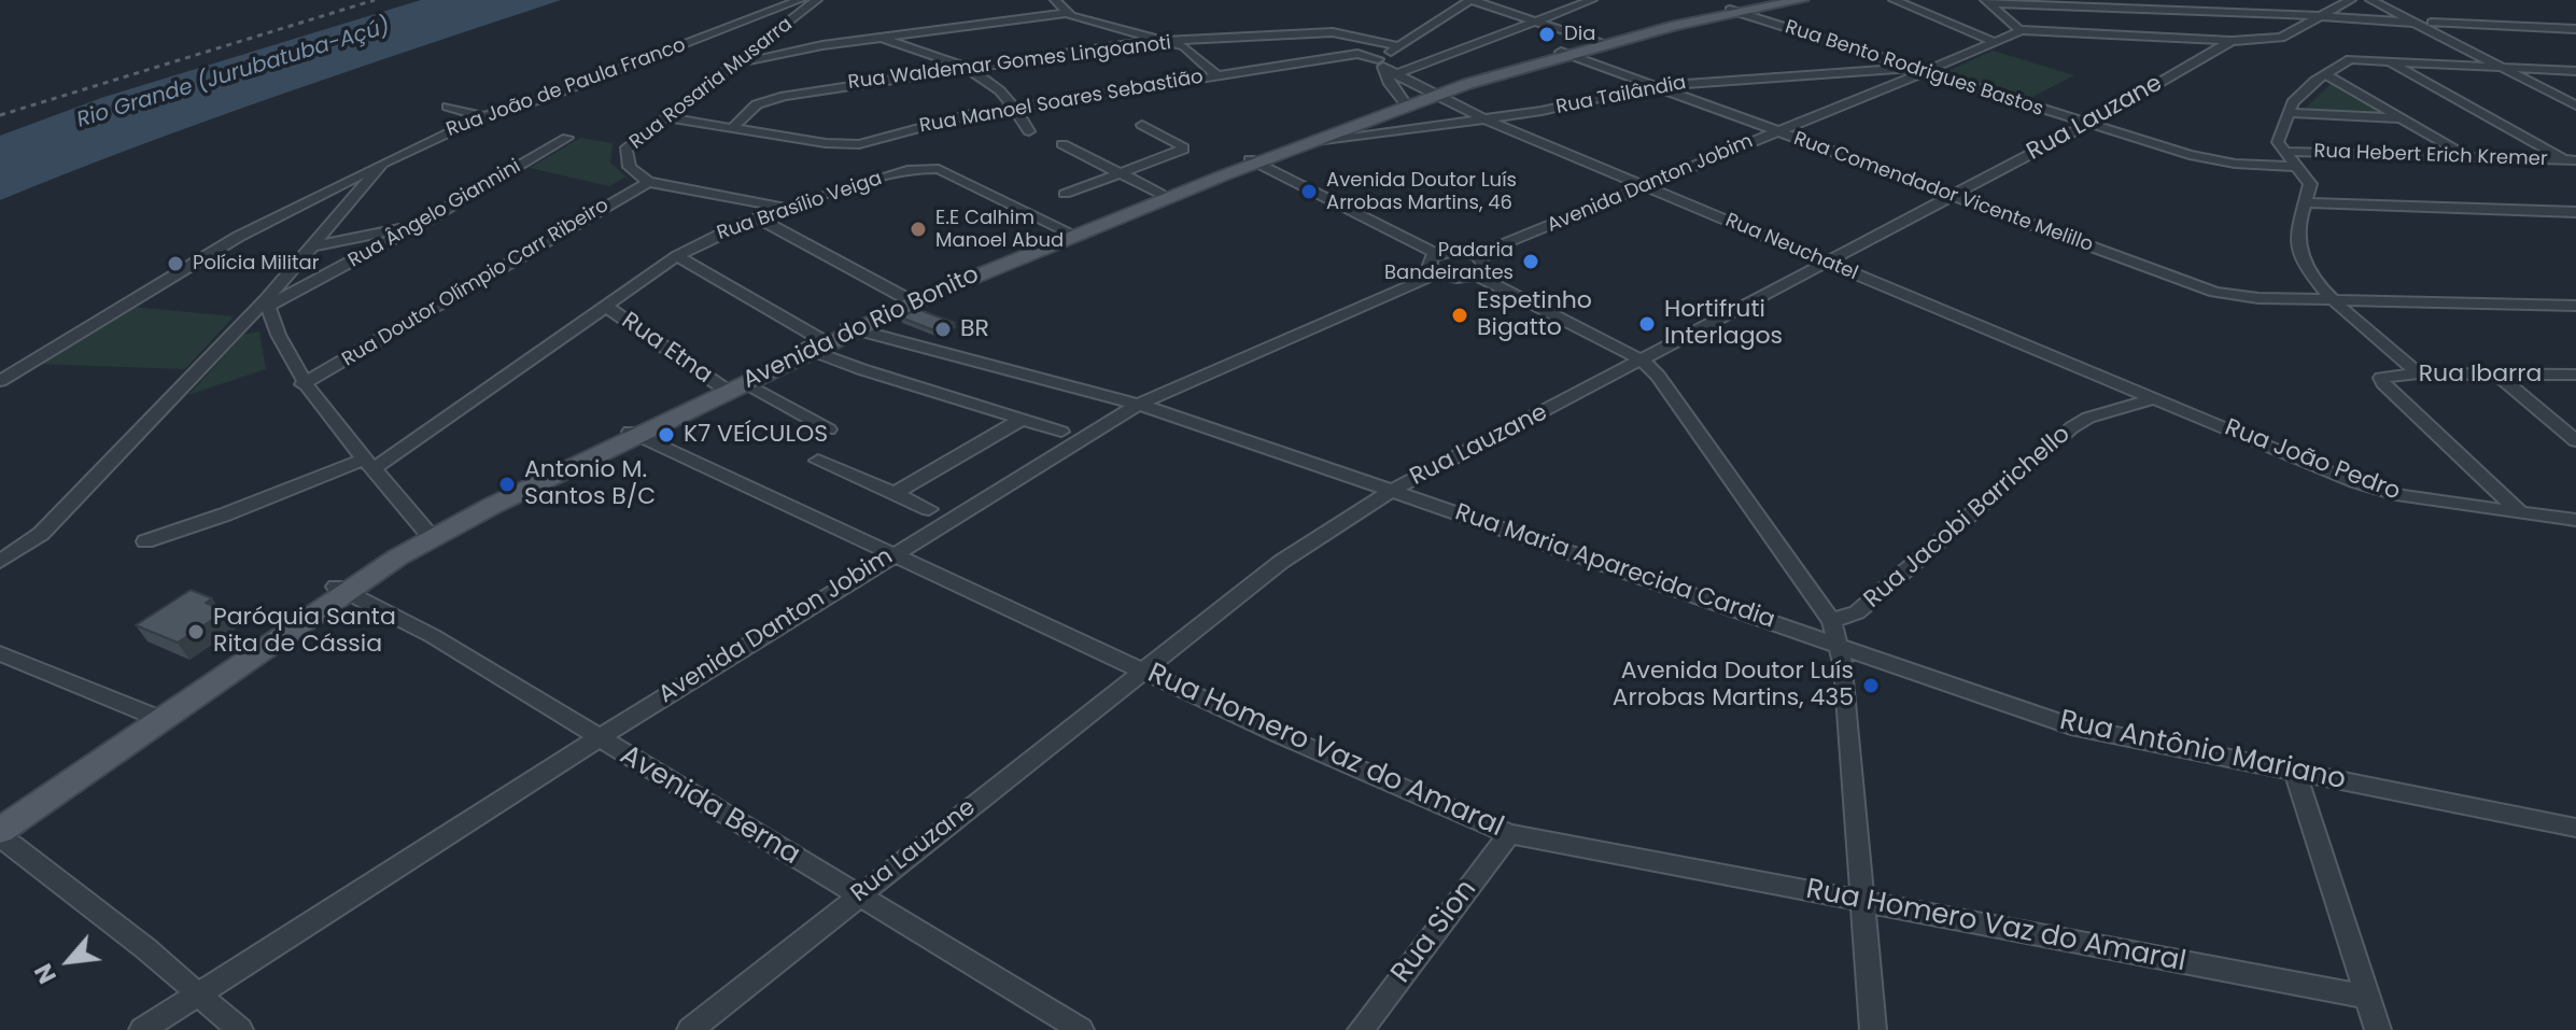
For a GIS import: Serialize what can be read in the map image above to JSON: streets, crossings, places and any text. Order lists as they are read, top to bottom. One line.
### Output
{"streets":{"main road":["Avenida do Rio Bonito"],"street":["Rua Waldemar Gomes Lingoanoti","Rua Bento Rodrigues Bastos","Rua Rosaria Musarra","Rua João de Paula Franco","Rua Tailândia","Rua Manoel Soares Sebastião","Rua Lauzane","Rua Hebert Erich Kremer","Avenida Danton Jobim","Rua Comendador Vicente Melillo","Rua Brasílio Veiga","Rua Ângelo Giannini","Rua Neuchatel","Rua Doutor Olímpio Carr Ribeiro","Rua Etna","Rua Ibarra","Rua João Pedro","Rua Jacobi Barrichello","Rua Maria Aparecida Cardia","Rua Homero Vaz do Amaral","Rua Antônio Mariano","Avenida Berna","Rua Sion"]},"crossings":[["Rua Waldemar Gomes Lingoanoti","Rua Manoel Soares Sebastião"],["Rua Bento Rodrigues Bastos","Rua Tailândia"],["Rua Bento Rodrigues Bastos","Rua Lauzane"],["Rua Bento Rodrigues Bastos","Avenida Danton Jobim"],["Rua Bento Rodrigues Bastos","Avenida do Rio Bonito"],["Rua Rosaria Musarra","Rua Manoel Soares Sebastião"],["Rua Rosaria Musarra","Rua Brasílio Veiga"],["Rua Rosaria Musarra","Rua Doutor Olímpio Carr Ribeiro"],["Rua João de Paula Franco","Rua Ângelo Giannini"],["Rua Tailândia","Avenida Danton Jobim"],["Rua Tailândia","Rua Comendador Vicente Melillo"],["Rua Tailândia","Rua Neuchatel"],["Rua Tailândia","Avenida do Rio Bonito"],["Rua Manoel Soares Sebastião","Rua Neuchatel"],["Rua Manoel Soares Sebastião","Avenida do Rio Bonito"],["Rua Lauzane","Rua Comendador Vicente Melillo"],["Rua Lauzane","Rua Neuchatel"],["Rua Lauzane","Rua Maria Aparecida Cardia"],["Rua Lauzane","Rua Homero Vaz do Amaral"],["Rua Lauzane","Avenida Berna"],["Avenida Danton Jobim","Rua Comendador Vicente Melillo"],["Avenida Danton Jobim","Rua Neuchatel"],["Avenida Danton Jobim","Rua Maria Aparecida Cardia"],["Avenida Danton Jobim","Rua Homero Vaz do Amaral"],["Avenida Danton Jobim","Avenida Berna"],["Rua Comendador Vicente Melillo","Avenida do Rio Bonito"],["Rua Brasílio Veiga","Avenida do Rio Bonito"],["Rua Brasílio Veiga","Rua Etna"],["Rua Neuchatel","Avenida do Rio Bonito"],["Rua Neuchatel","Rua João Pedro"],["Rua Neuchatel","Rua Jacobi Barrichello"],["Avenida do Rio Bonito","Rua Etna"],["Avenida do Rio Bonito","Rua Maria Aparecida Cardia"],["Avenida do Rio Bonito","Rua Homero Vaz do Amaral"],["Avenida do Rio Bonito","Avenida Berna"],["Rua Ibarra","Rua João Pedro"],["Rua João Pedro","Rua Jacobi Barrichello"],["Rua Maria Aparecida Cardia","Rua Antônio Mariano"],["Rua Homero Vaz do Amaral","Rua Sion"]],"water":["Rio Grande (Jurubatuba-Açú)"],"places":["Dia","Avenida Doutor Luís Arrobas Martins, 46","E.E Calhim Manoel Abud","Padaria Bandeirantes","Polícia Militar","Espetinho Bigatto","Hortifruti Interlagos","BR","K7 VEÍCULOS","Antonio M. Santos B/C","Paróquia Santa Rita de Cássia","Avenida Doutor Luís Arrobas Martins, 435"],"north":"bottom left"}
